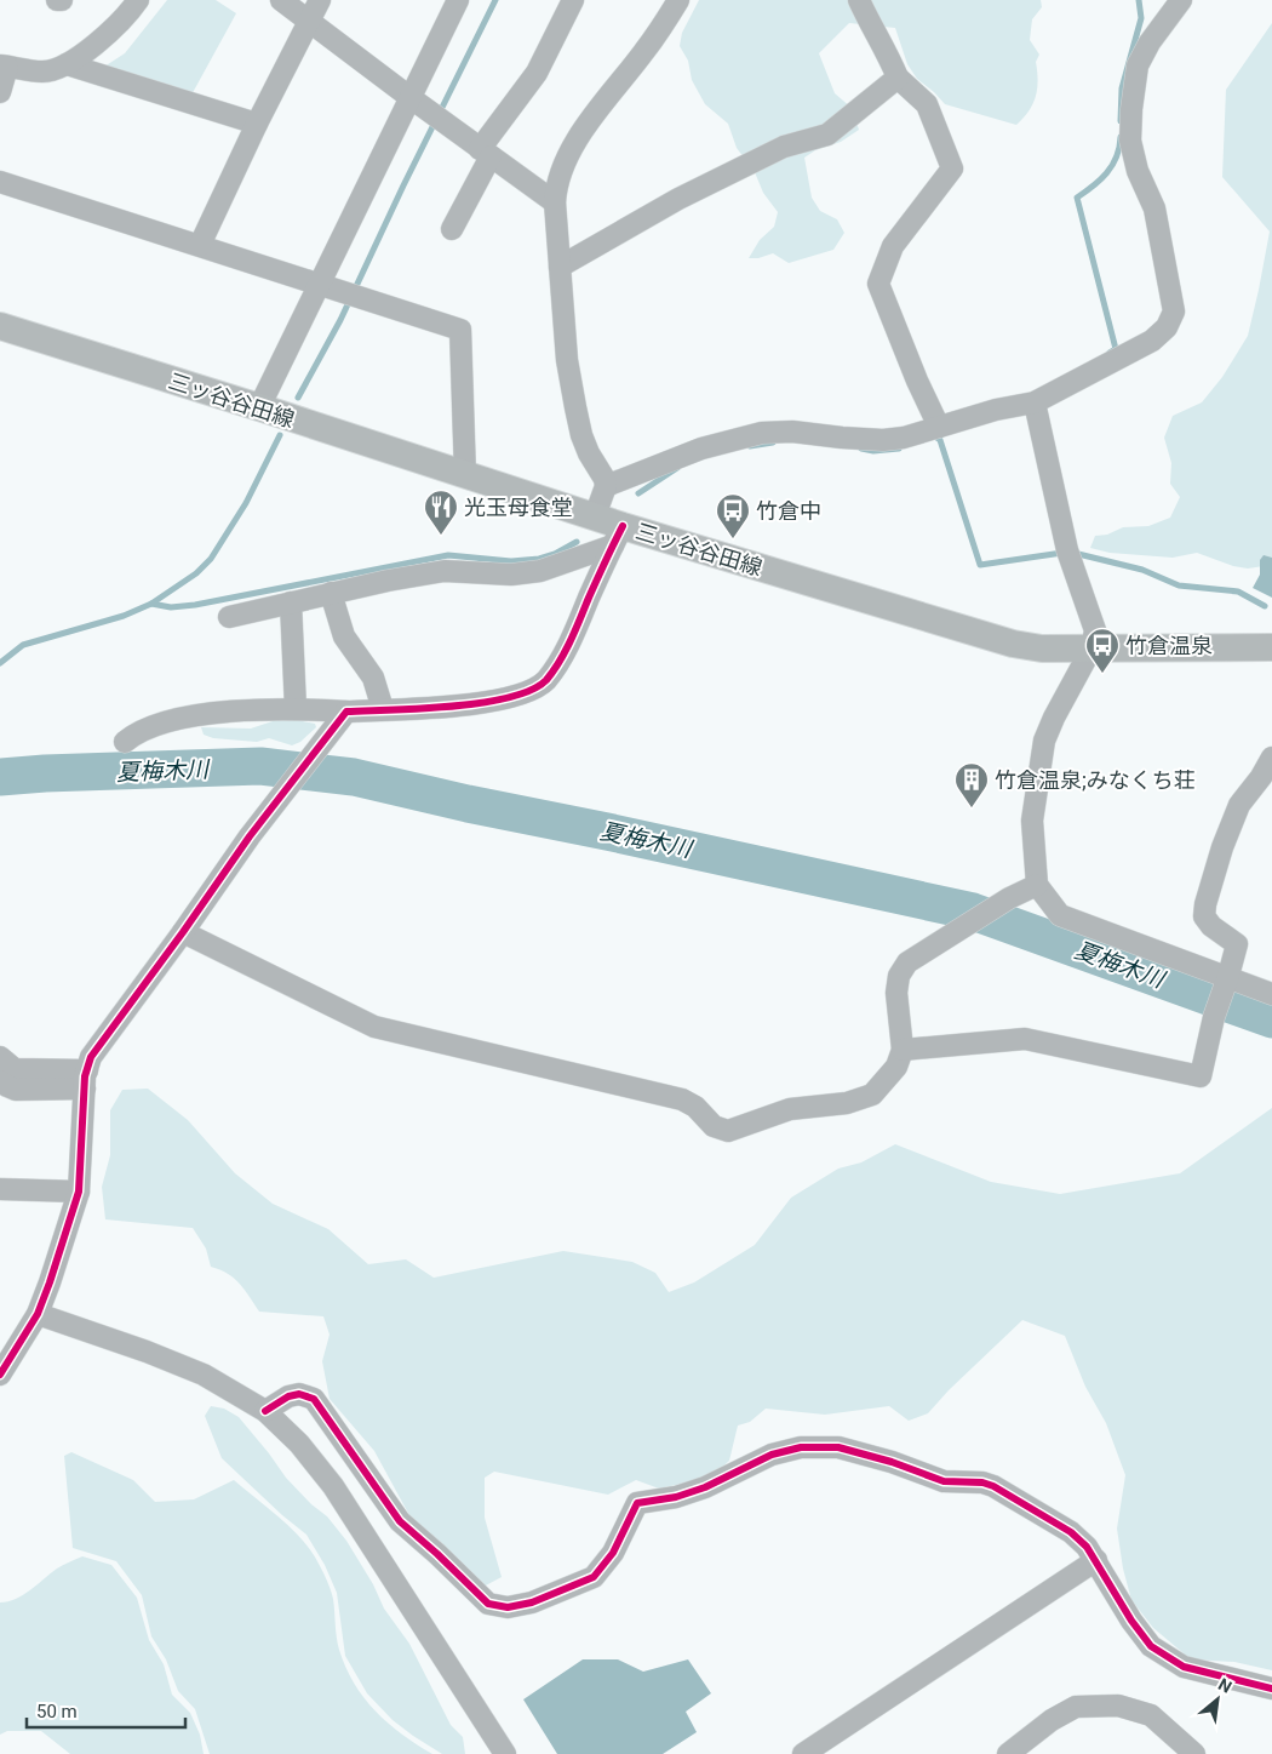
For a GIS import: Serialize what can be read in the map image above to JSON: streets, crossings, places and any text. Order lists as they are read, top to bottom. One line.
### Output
{"streets":{"main road":["三ッ谷谷田線"]},"water":["夏梅木川"],"places":{"restaurant":["光玉母食堂"],"bus stop":["竹倉中","竹倉温泉"],"building":["竹倉温泉;みなくち荘"]},"scale_bar":"50 m","north":"top right"}
